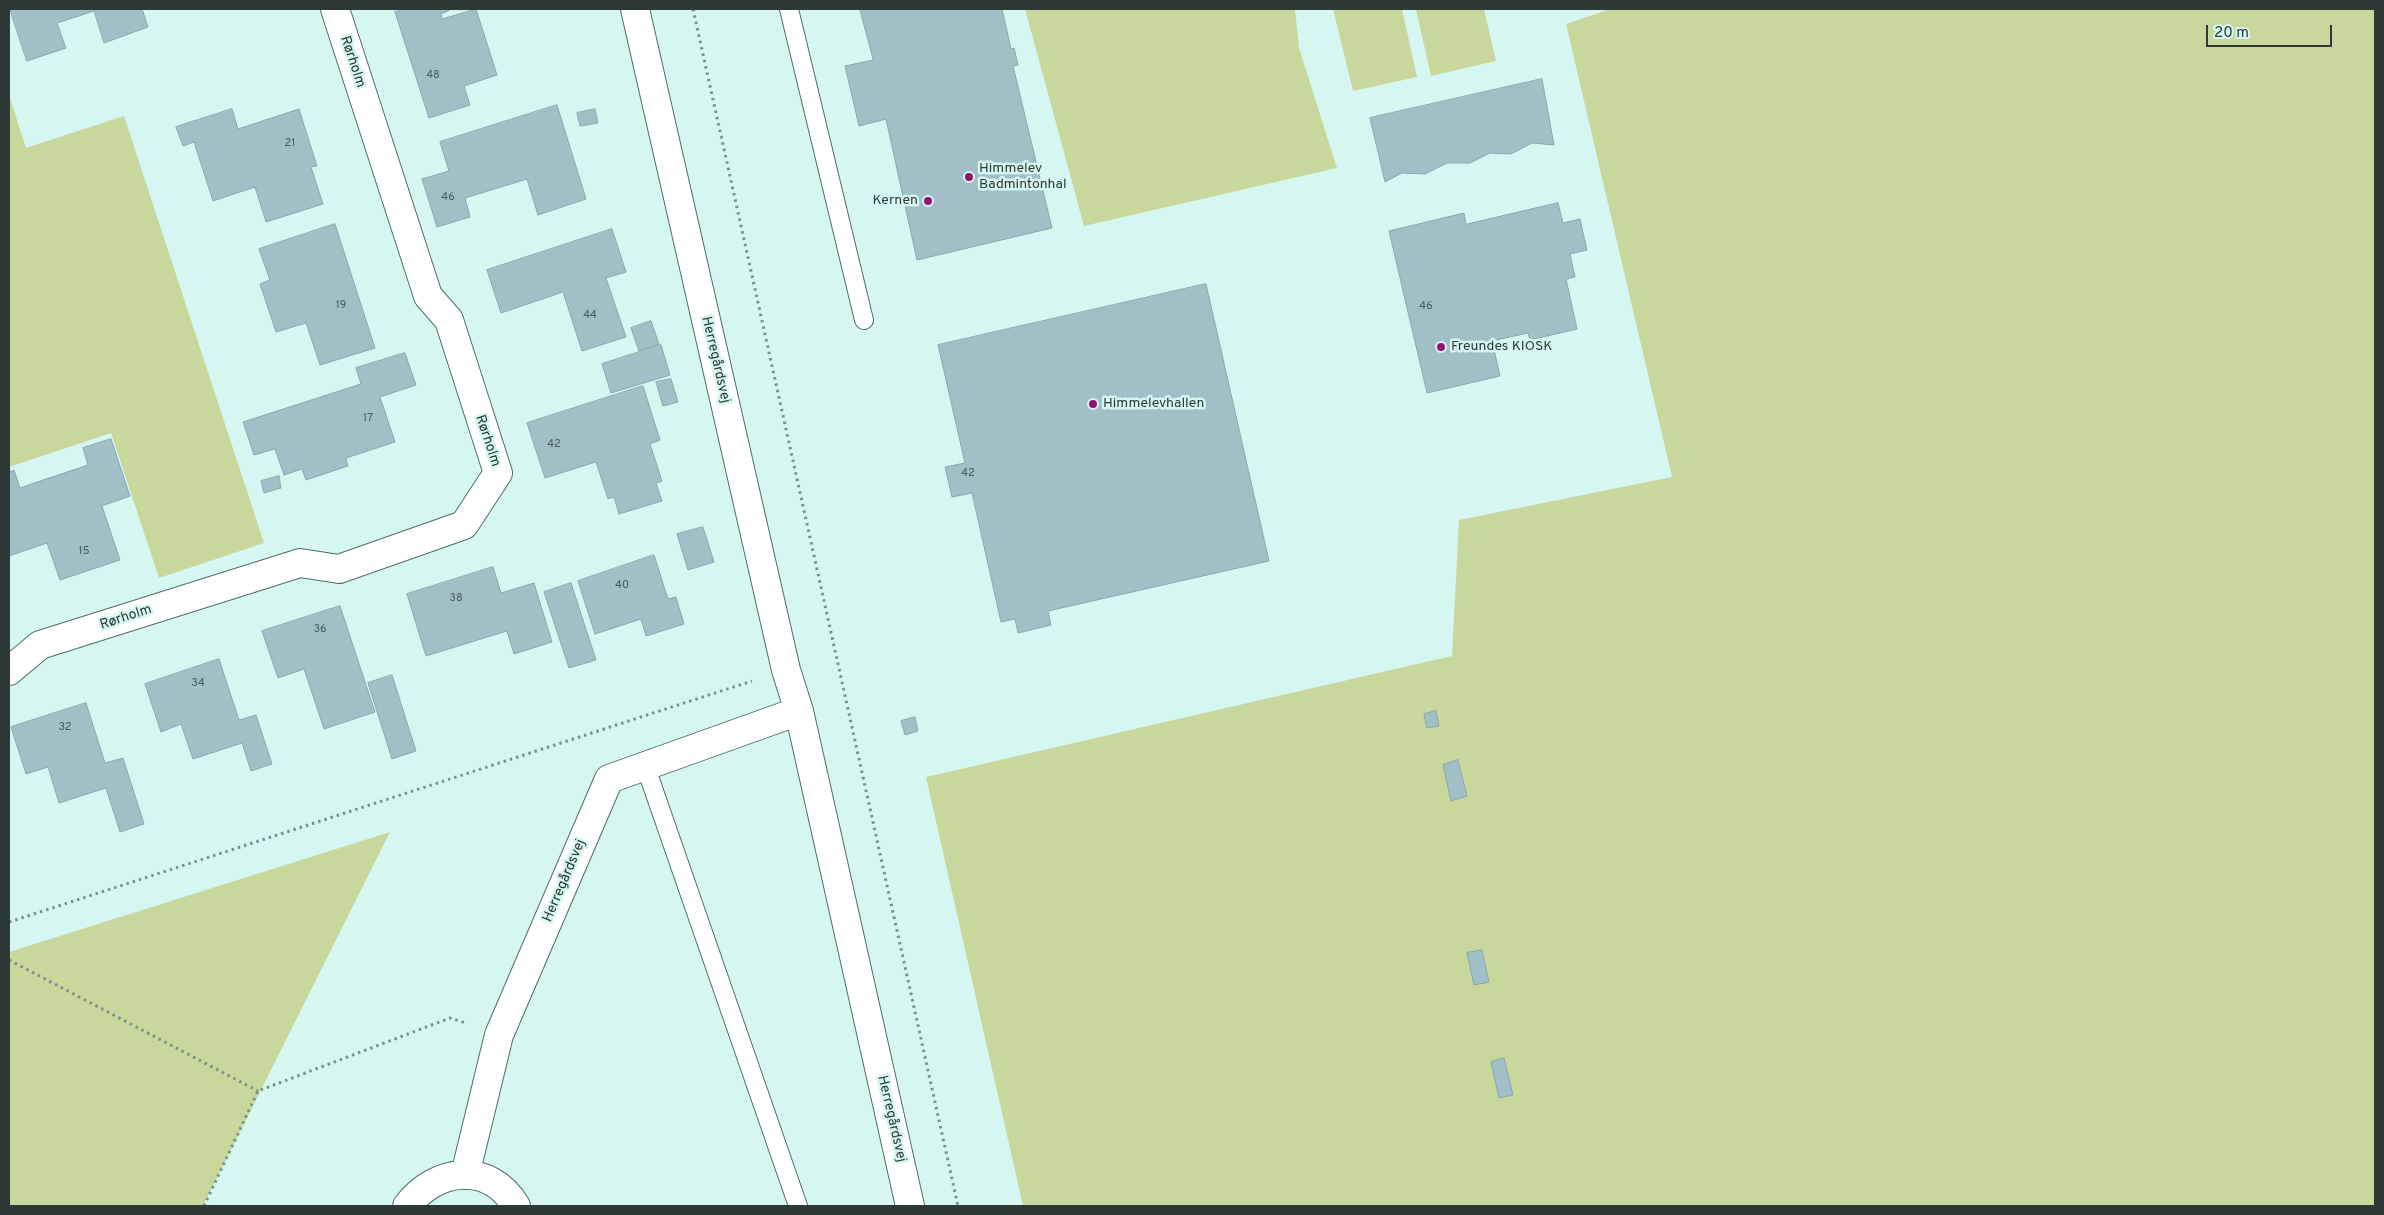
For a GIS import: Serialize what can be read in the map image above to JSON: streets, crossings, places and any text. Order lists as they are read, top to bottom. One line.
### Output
{"streets":{"street":["Rørholm","Herregårdsvej"]},"places":["Himmelev Badmintonhal","Kernen","Freundes KIOSK","Himmelevhallen"],"house_numbers":["48","21","46","19","46","44","17","42","42","15","40","38","36","34","32"],"scale_bar":"20 m"}
